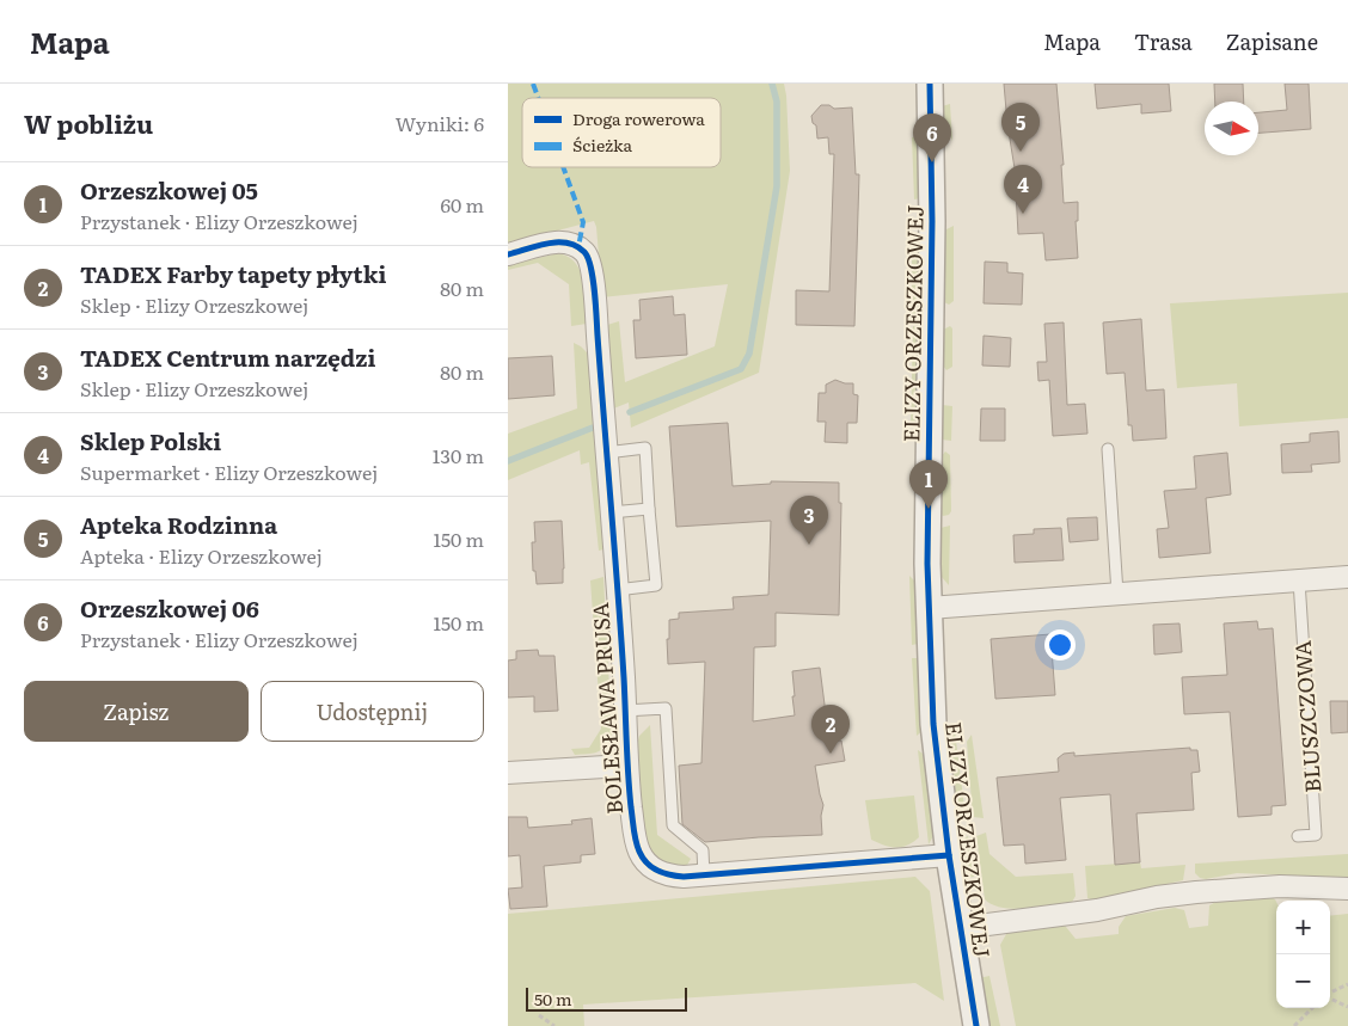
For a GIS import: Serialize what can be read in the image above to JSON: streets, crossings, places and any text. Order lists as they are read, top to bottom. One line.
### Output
{"streets":{"street":["ELIZY ORZESZKOWEJ","BOLESŁAWA PRUSA"],"lane":["BLUSZCZOWA"]},"crossings":[["ELIZY ORZESZKOWEJ","BOLESŁAWA PRUSA"]],"legend":["Droga rowerowa","Ścieżka"],"scale_bar":"50 m","north":"right","page":{"header":"Mapa","nav":["Mapa","Trasa","Zapisane"],"heading":["W pobliżu","Wyniki: 6"],"pins":["5","6","4","1","3","2"],"list":[{"mark":"1","name":"Orzeszkowej 05","note":"Przystanek · Elizy Orzeszkowej","value":"60 m"},{"mark":"2","name":"TADEX Farby tapety płytki","note":"Sklep · Elizy Orzeszkowej","value":"80 m"},{"mark":"3","name":"TADEX Centrum narzędzi","note":"Sklep · Elizy Orzeszkowej","value":"80 m"},{"mark":"4","name":"Sklep Polski","note":"Supermarket · Elizy Orzeszkowej","value":"130 m"},{"mark":"5","name":"Apteka Rodzinna","note":"Apteka · Elizy Orzeszkowej","value":"150 m"},{"mark":"6","name":"Orzeszkowej 06","note":"Przystanek · Elizy Orzeszkowej","value":"150 m"}],"buttons":["Zapisz","Udostępnij"],"map_buttons":["+","−"],"scale":"50 m"}}
